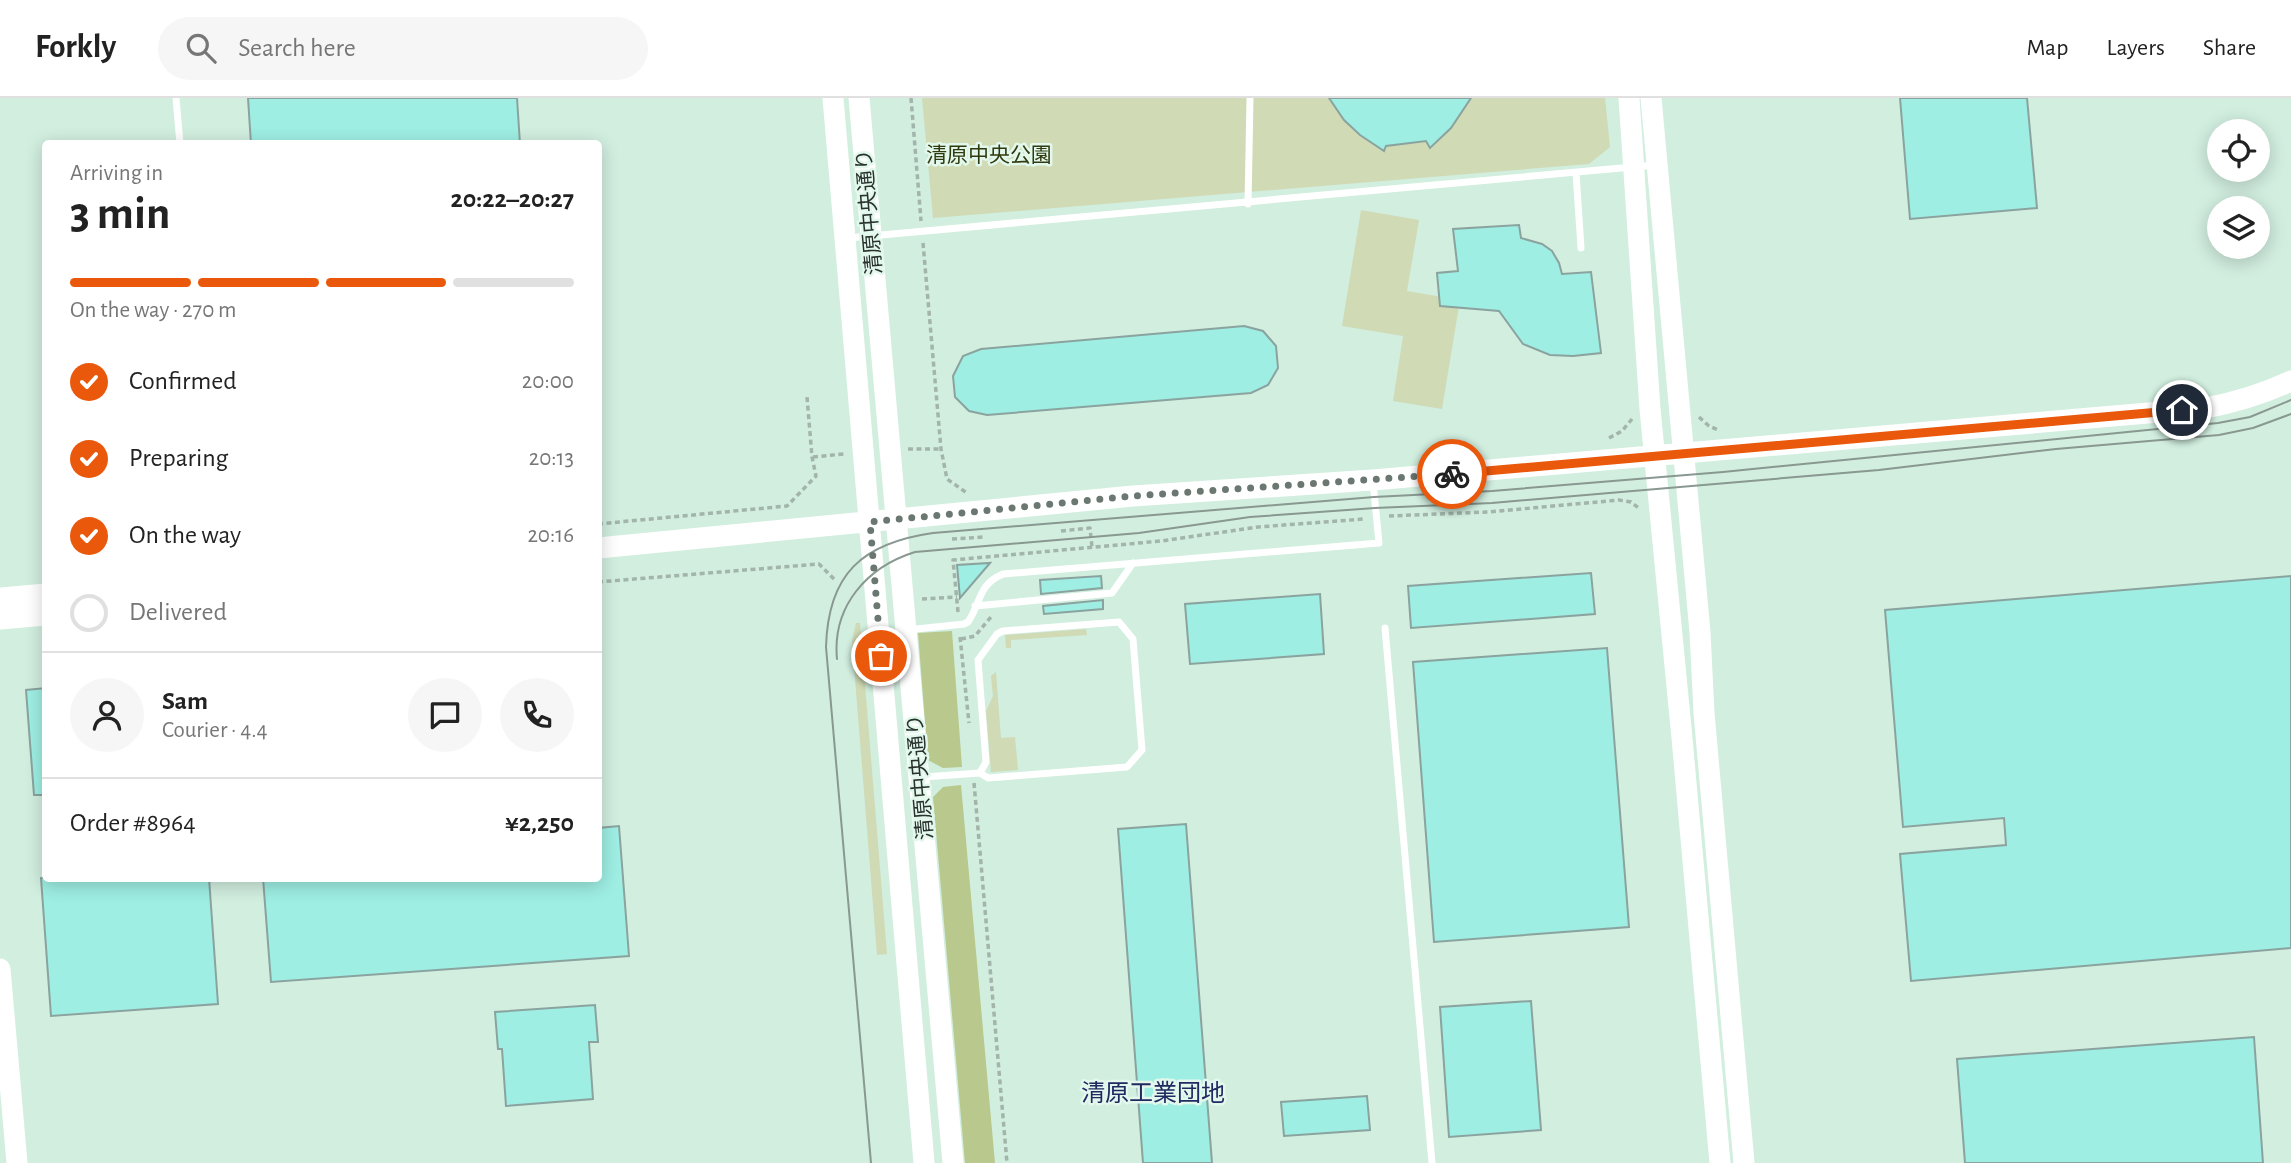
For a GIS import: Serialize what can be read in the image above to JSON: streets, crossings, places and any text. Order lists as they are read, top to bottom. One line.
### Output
{"streets":{"street":["清原中央通り"]},"districts":["清原工業団地"],"parks":["清原中央公園"],"page":{"header":"Forkly","search":"Search here","nav":["Map","Layers","Share"],"heading":["3 min","Arriving in","20:22–20:27"],"panel":["Sam","Courier · 4.4","Order #8964","¥2,250"],"bar":"On the way · 270 m","list":[["Confirmed","20:00"],["Preparing","20:13"],["On the way","20:16"],"Delivered"]}}
